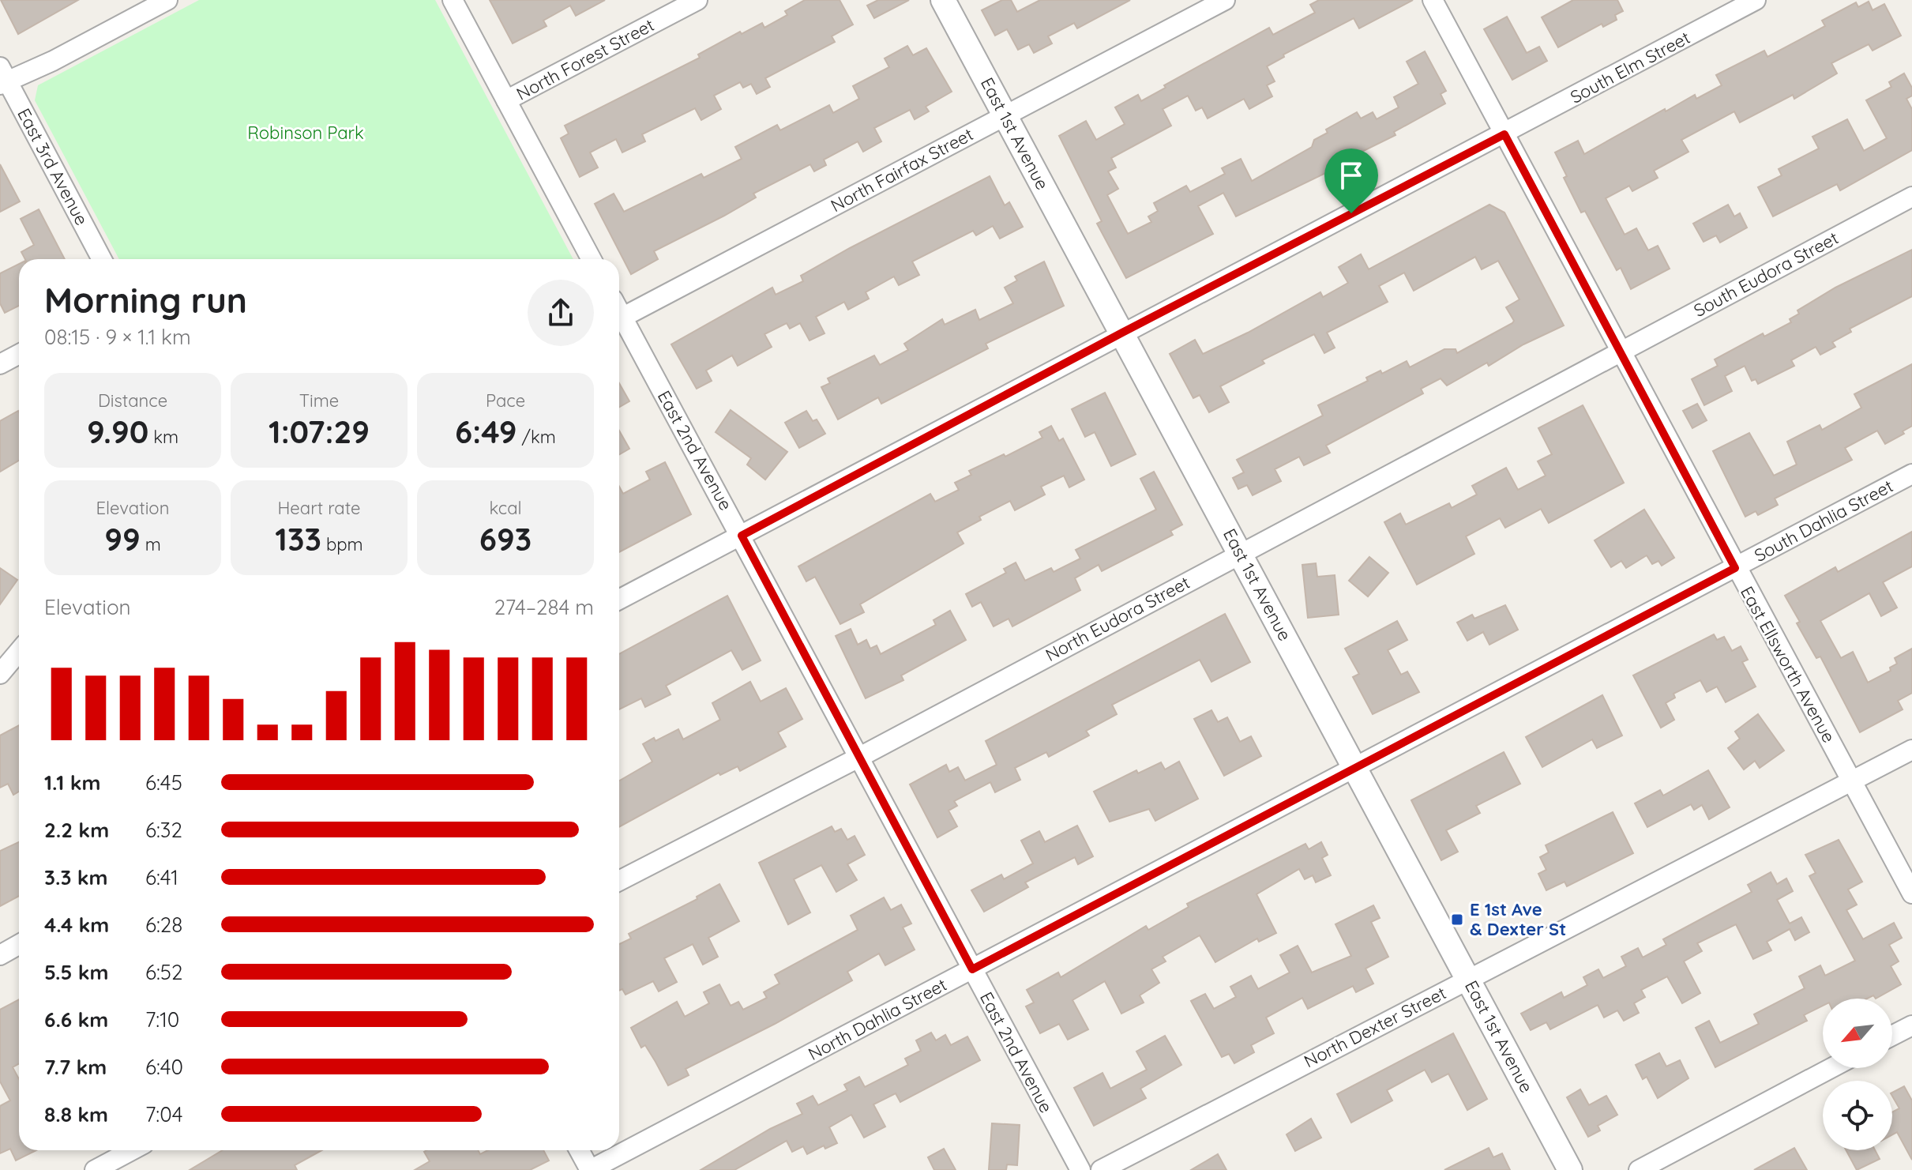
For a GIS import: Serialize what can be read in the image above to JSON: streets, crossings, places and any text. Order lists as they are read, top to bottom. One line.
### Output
{"streets":{"street":["North Forest Street","South Elm Street","East 1st Avenue","East 3rd Avenue","North Fairfax Street","South Eudora Street","East 2nd Avenue","South Dahlia Street","North Eudora Street","East Ellsworth Avenue","North Dahlia Street","North Dexter Street"]},"crossings":[["South Elm Street","East 1st Avenue"],["South Elm Street","East 2nd Avenue"],["South Elm Street","East Ellsworth Avenue"],["East 1st Avenue","North Fairfax Street"],["East 1st Avenue","North Eudora Street"],["East 1st Avenue","North Dahlia Street"],["East 1st Avenue","North Dexter Street"],["South Eudora Street","North Eudora Street"],["South Eudora Street","East Ellsworth Avenue"],["East 2nd Avenue","North Eudora Street"],["East 2nd Avenue","North Dahlia Street"],["South Dahlia Street","East Ellsworth Avenue"],["South Dahlia Street","North Dahlia Street"],["North Eudora Street","East Ellsworth Avenue"],["East Ellsworth Avenue","North Dahlia Street"],["East Ellsworth Avenue","North Dexter Street"]],"parks":["Robinson Park"],"places":{"transit":["E 1st Ave & Dexter St"]},"north":"bottom left","page":{"heading":["Morning run","08:15 · 9 × 1.1 km"],"stats":[["Distance","9.90 km"],["Time","1:07:29"],["Pace","6:49 /km"],["Elevation","99 m"],["Heart rate","133 bpm"],["kcal","693"]],"chart":["Elevation","274–284 m"],"list":[{"name":"1.1 km","note":"6:45"},{"name":"2.2 km","note":"6:32"},{"name":"3.3 km","note":"6:41"},{"name":"4.4 km","note":"6:28"},{"name":"5.5 km","note":"6:52"},{"name":"6.6 km","note":"7:10"},{"name":"7.7 km","note":"6:40"},{"name":"8.8 km","note":"7:04"}]}}
